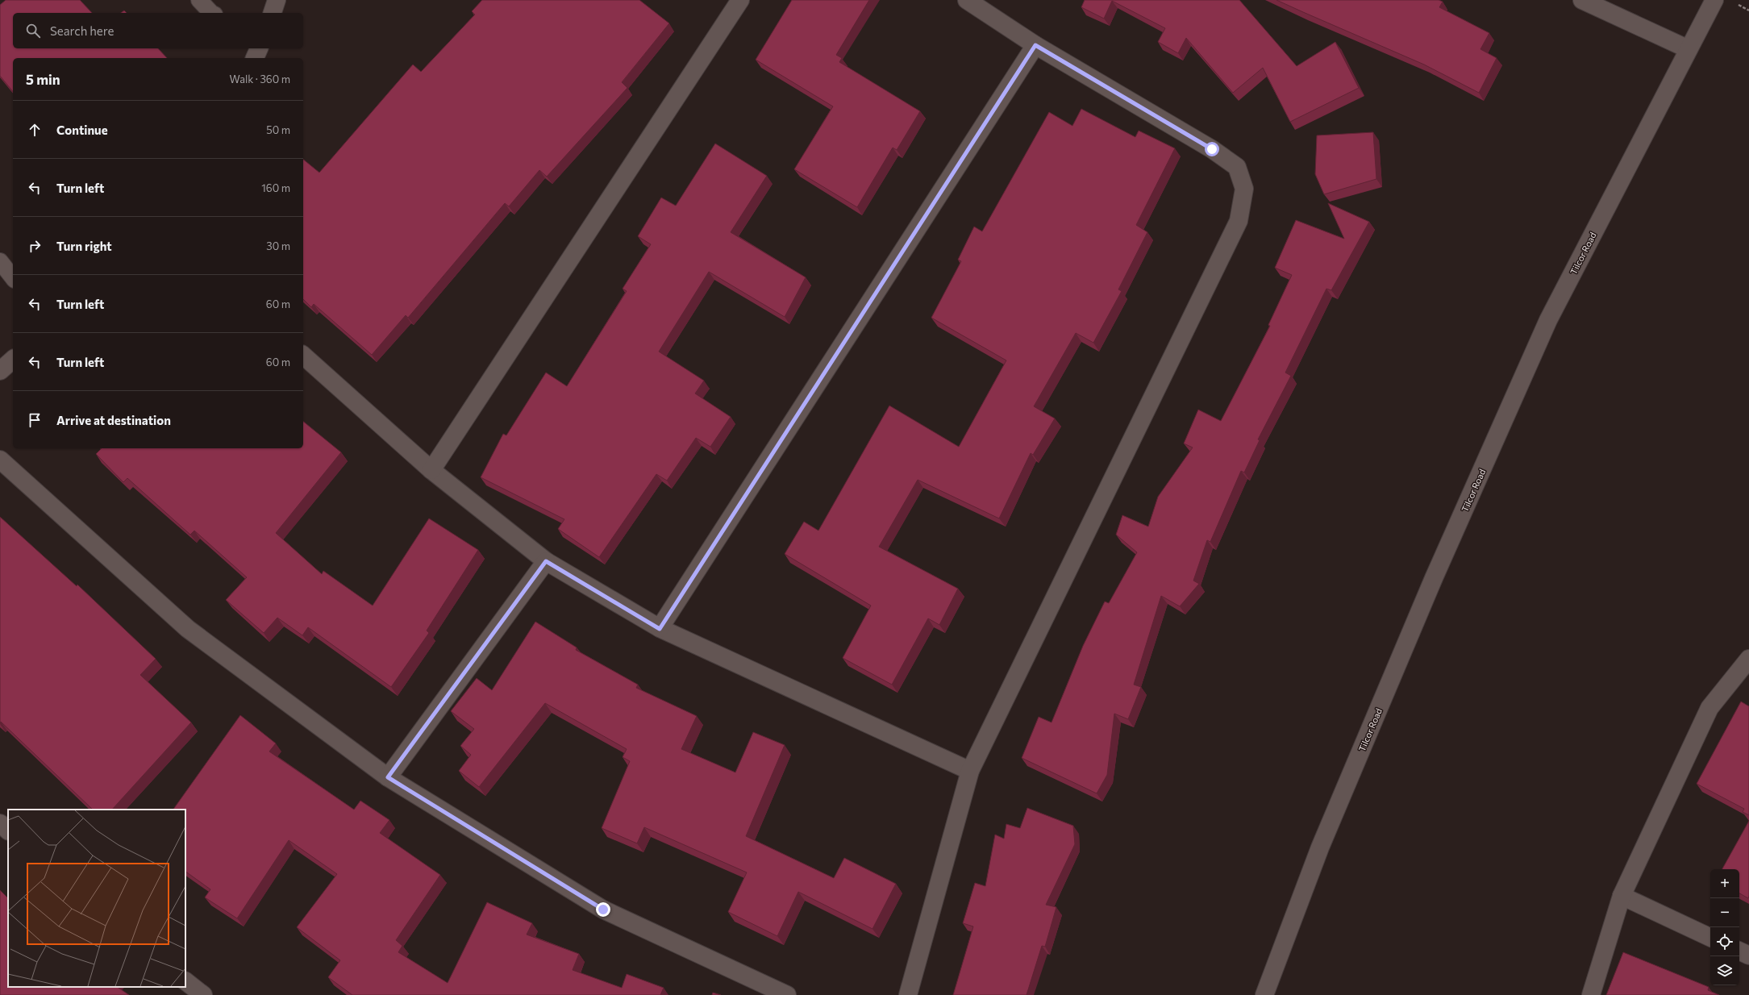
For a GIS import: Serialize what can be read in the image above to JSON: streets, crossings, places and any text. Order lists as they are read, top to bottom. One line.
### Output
{"streets":{"street":["Tilcor Road"]},"page":{"search":"Search here","heading":["5 min","Walk · 360 m"],"list":[["Continue","50 m"],["Turn left","160 m"],["Turn right","30 m"],["Turn left","60 m"],["Turn left","60 m"],"Arrive at destination"],"map_buttons":["+","−"]}}
